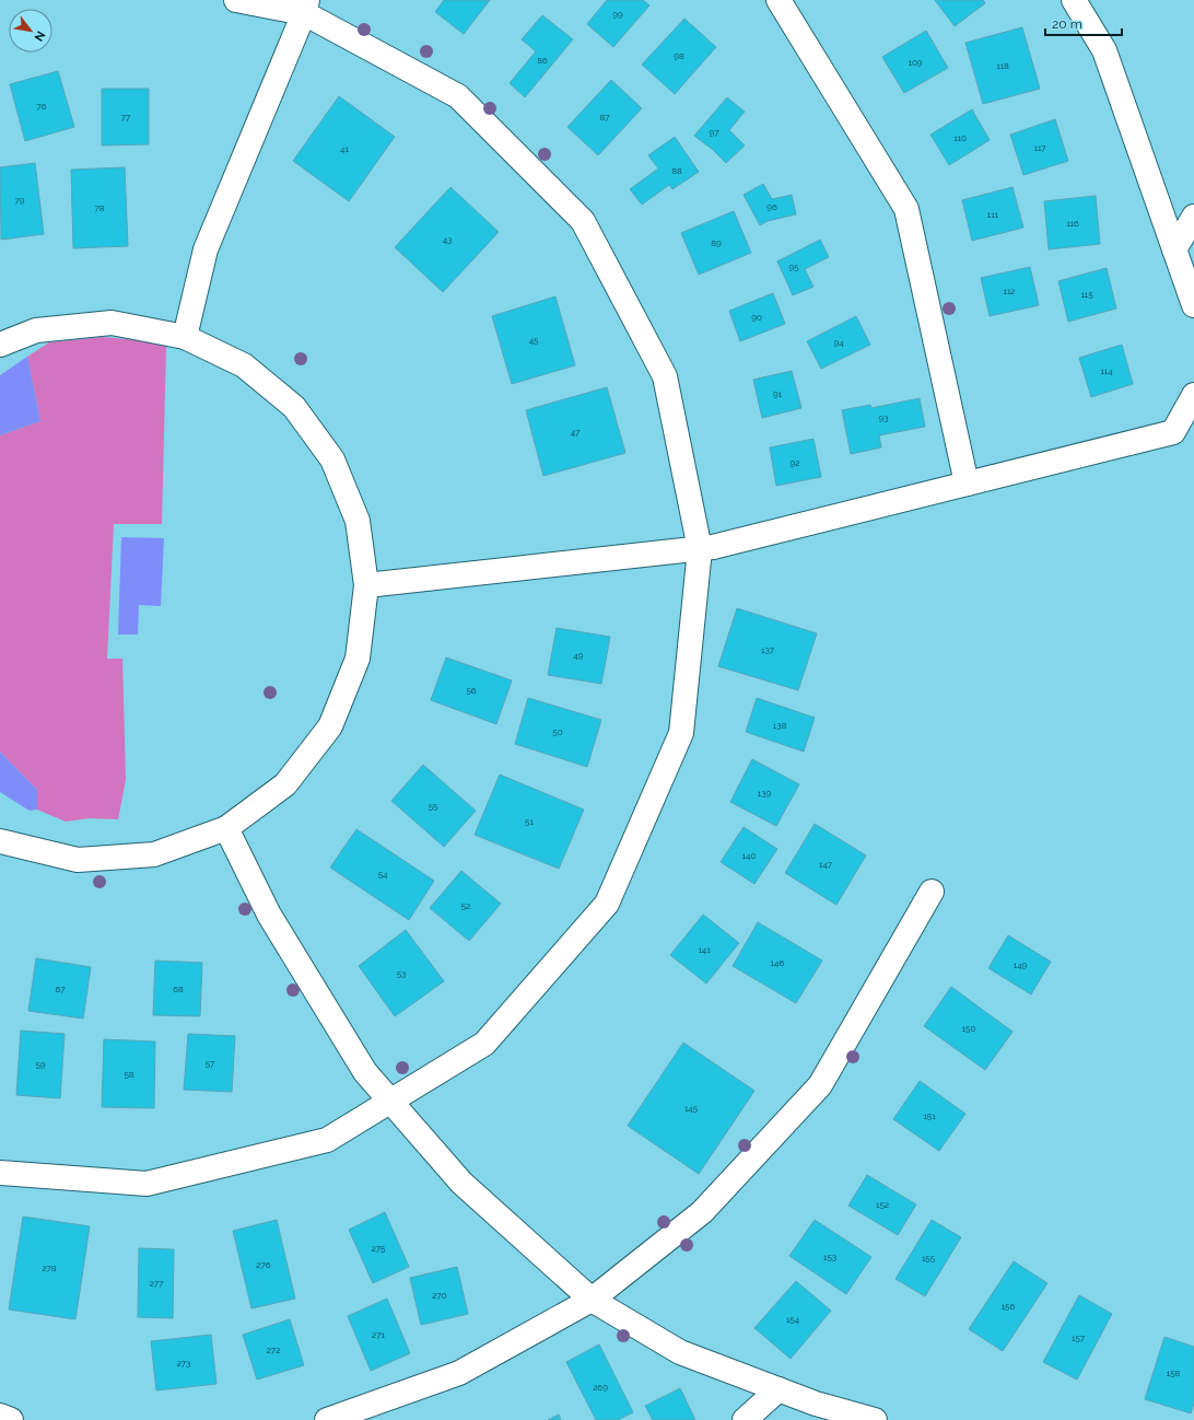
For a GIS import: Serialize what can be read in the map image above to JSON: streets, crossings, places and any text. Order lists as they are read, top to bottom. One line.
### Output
{"house_numbers":["99","98","86","109","118","76","77","87","97","110","117","41","88","79","96","78","111","116","43","89","95","112","115","90","45","94","114","91","93","47","92","137","49","56","138","50","139","55","51","140","147","54","52","141","146","149","53","67","68","150","57","59","58","145","151","152","275","153","155","276","278","277","270","156","154","271","157","272","273","158","269"],"scale_bar":"20 m","north":"bottom right"}
